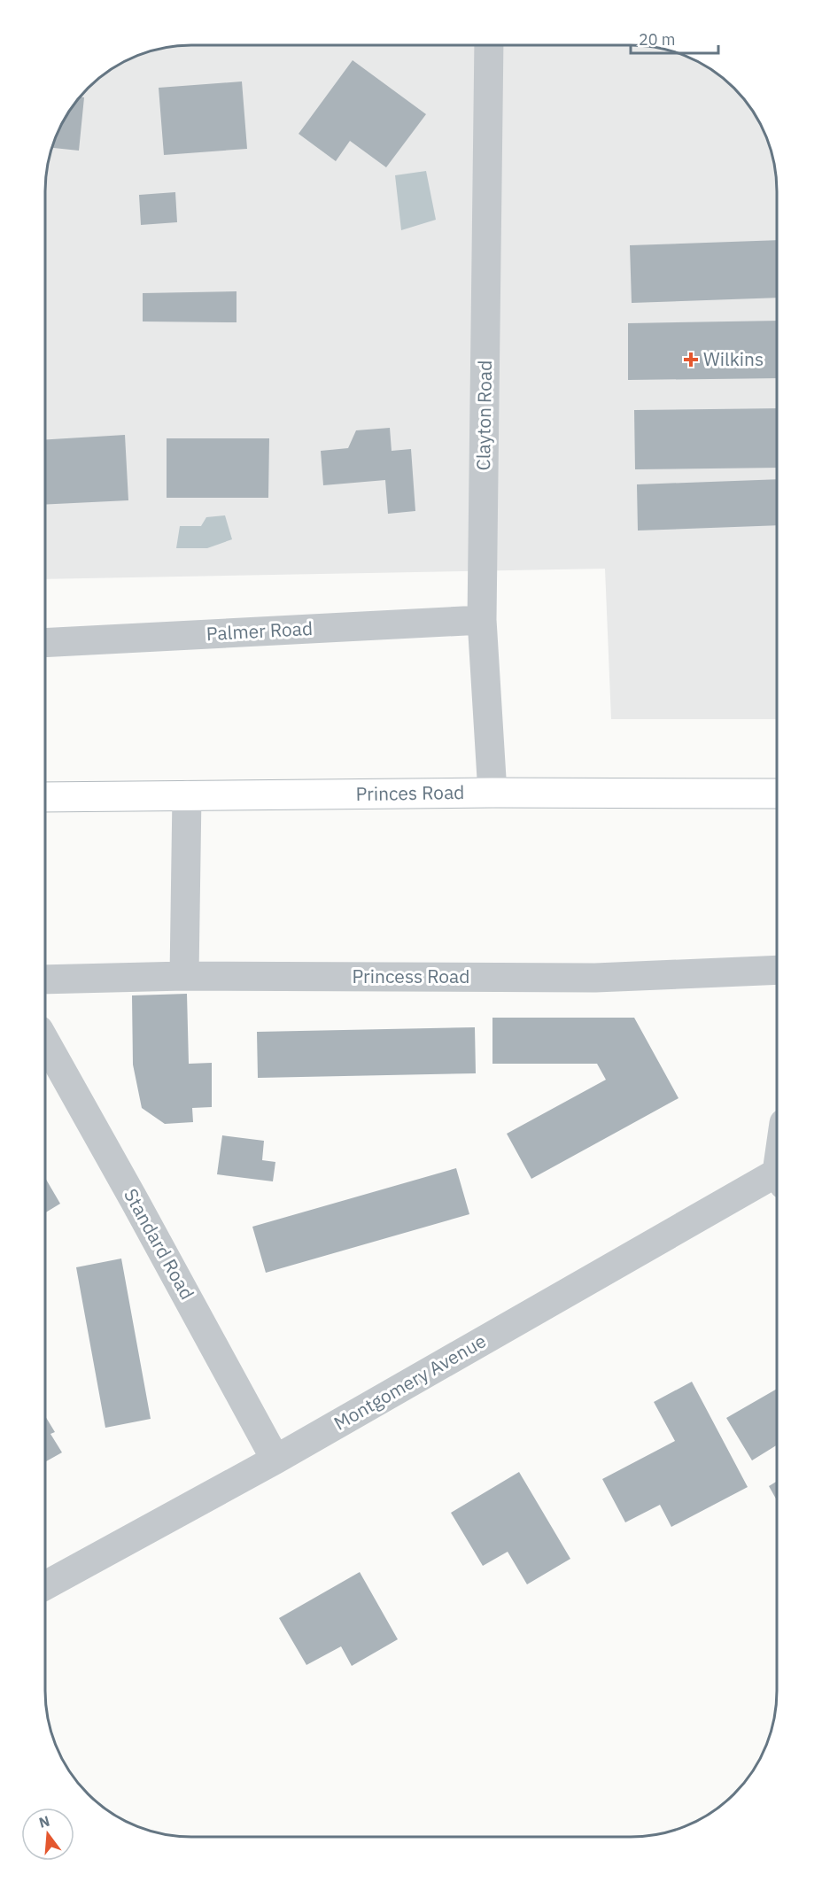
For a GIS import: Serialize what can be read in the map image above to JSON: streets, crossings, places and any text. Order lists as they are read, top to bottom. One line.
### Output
{"streets":{"main road":["Princes Road"],"street":["Clayton Road","Palmer Road","Princess Road","Standard Road","Montgomery Avenue"]},"crossings":[["Clayton Road","Palmer Road"],["Clayton Road","Princes Road"],["Standard Road","Montgomery Avenue"]],"places":{"health":["Wilkins"]},"scale_bar":"20 m","north":"top"}
